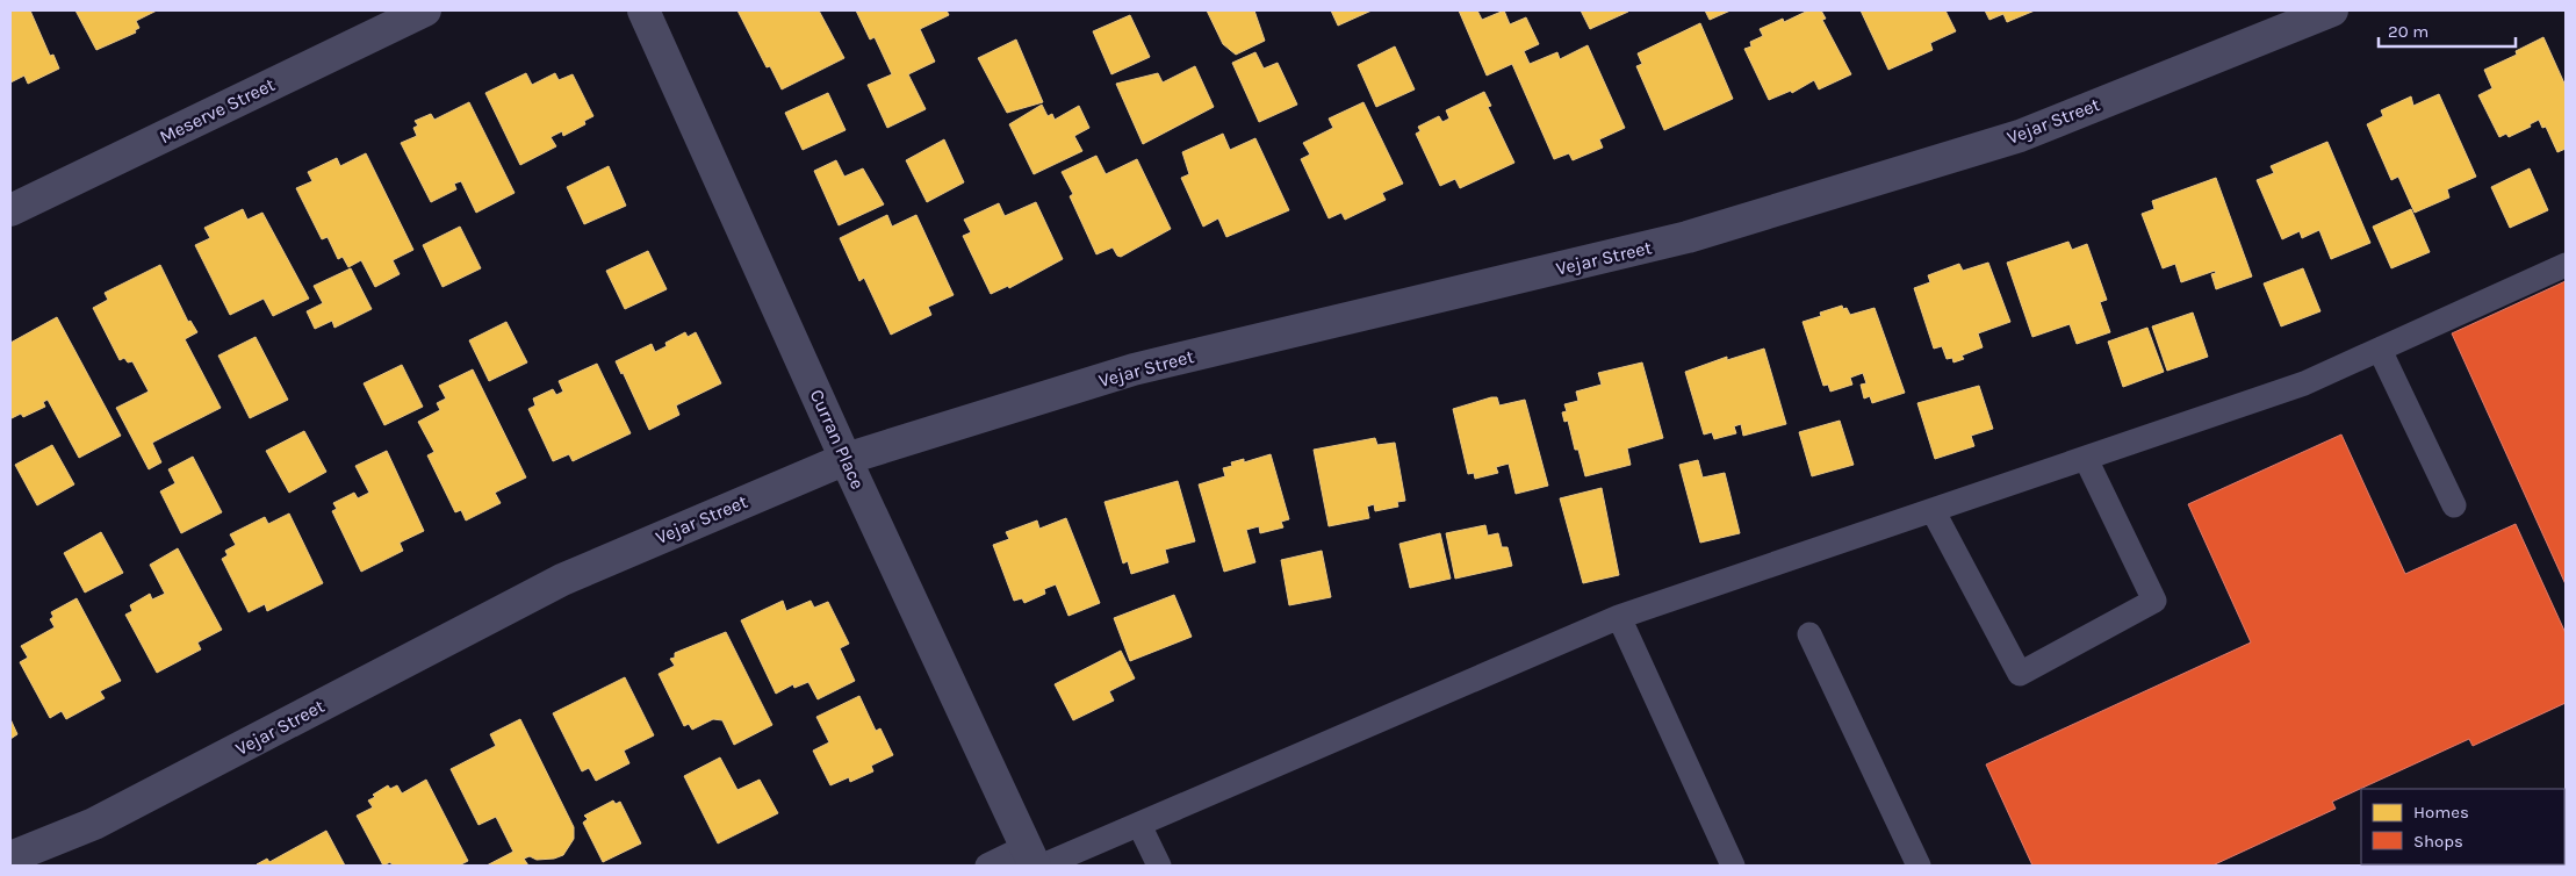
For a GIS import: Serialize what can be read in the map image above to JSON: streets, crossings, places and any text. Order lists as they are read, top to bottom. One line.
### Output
{"streets":{"street":["Meserve Street","Vejar Street","Curran Place"]},"crossings":[["Vejar Street","Curran Place"]],"legend":["Homes","Shops"],"scale_bar":"20 m"}
